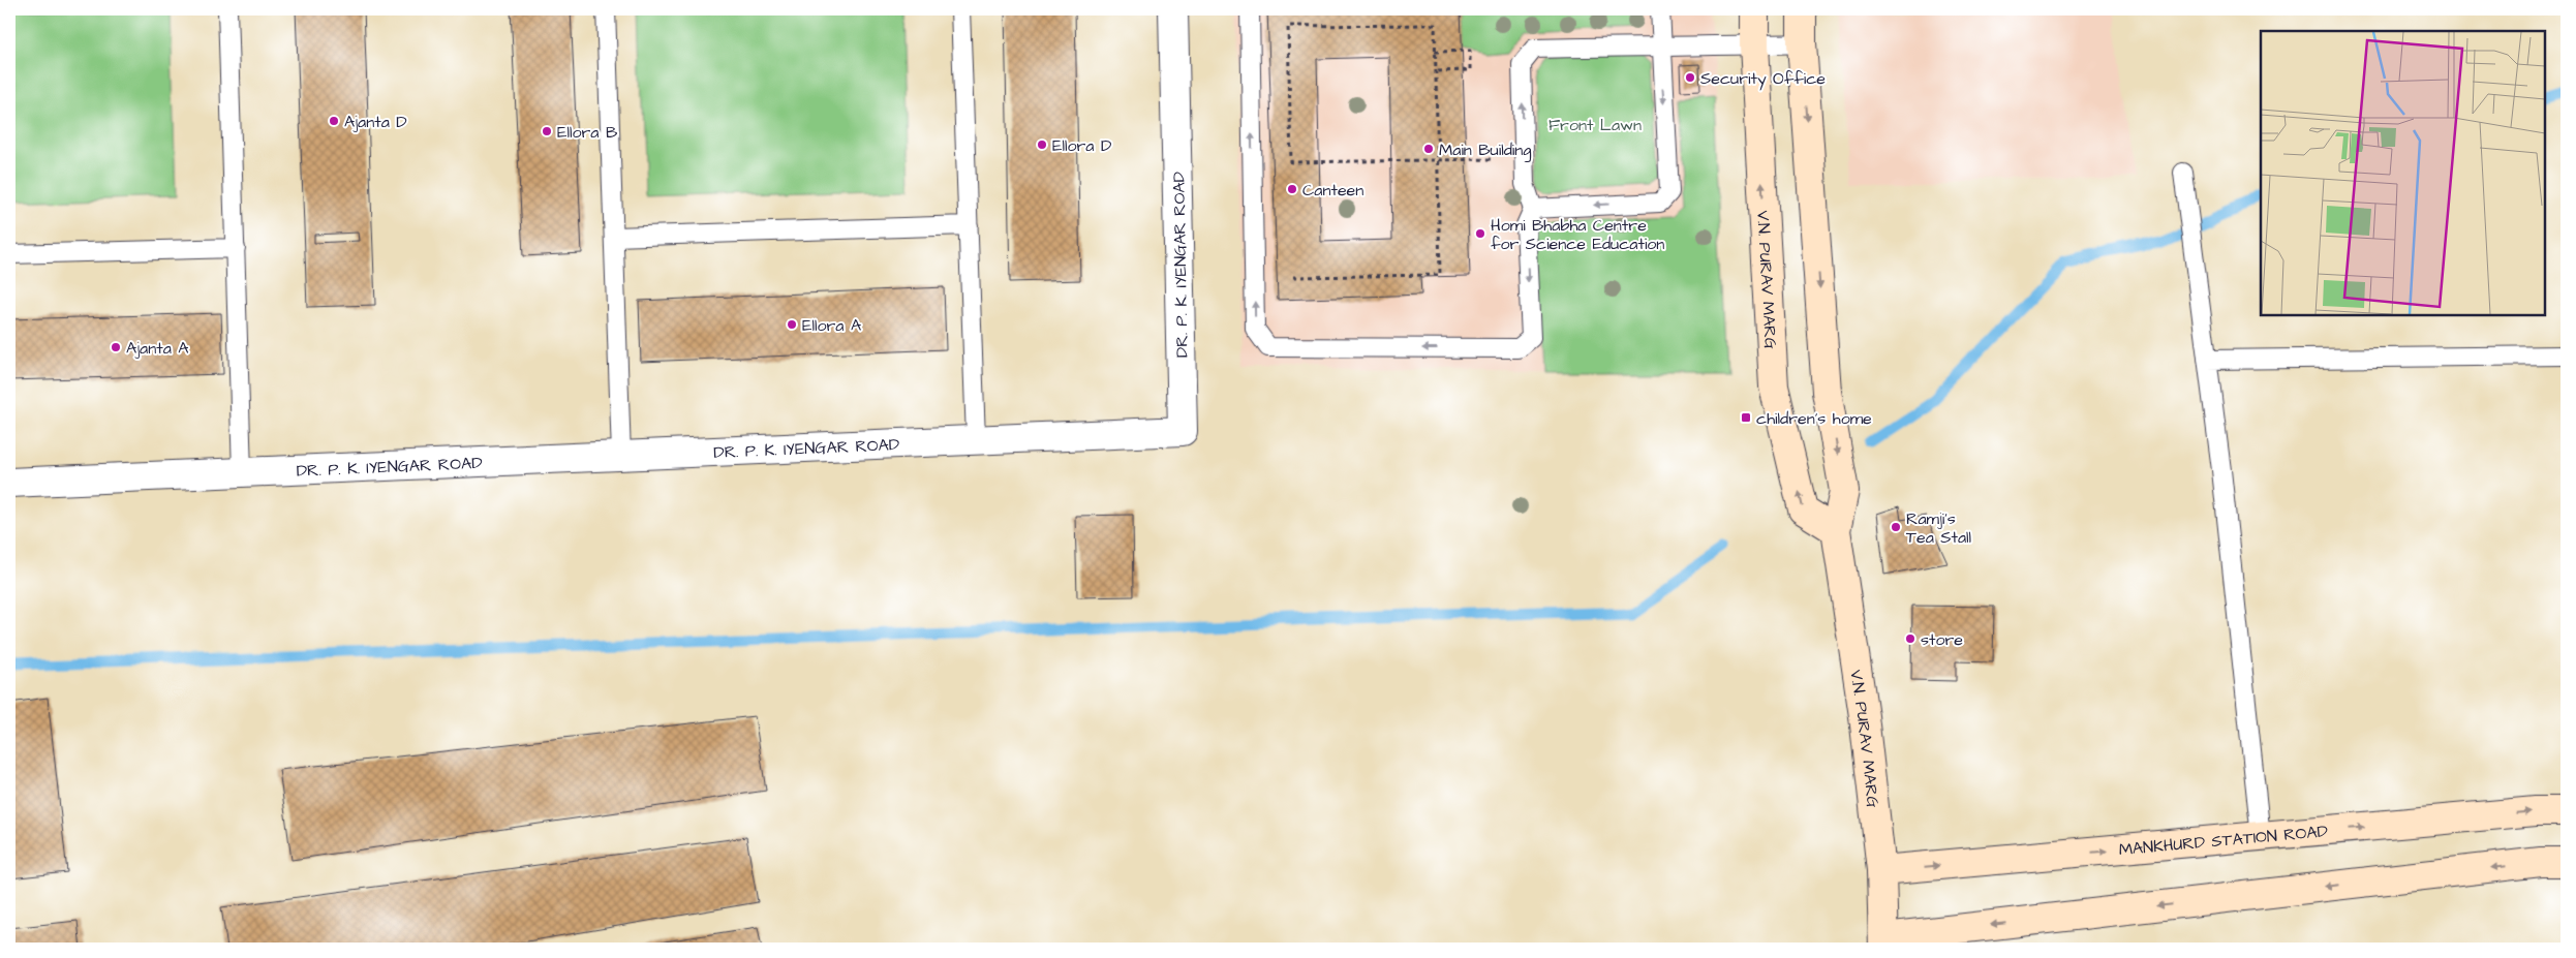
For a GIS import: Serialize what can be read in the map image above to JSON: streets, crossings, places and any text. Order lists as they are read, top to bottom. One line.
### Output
{"streets":{"street":["DR. P. K. IYENGAR ROAD","V.N. PURAV MARG","MANKHURD STATION ROAD"]},"crossings":[["V.N. PURAV MARG","MANKHURD STATION ROAD"]],"parks":["Front Lawn"],"places":{"other":["Security Office","Ajanta D","Ellora B","Ellora D","Main Building","Canteen","Homi Bhabha Centre for Science Education","Ellora A","Ajanta A","Ramji's Tea Stall","store"],"transit":["children's home"]}}
